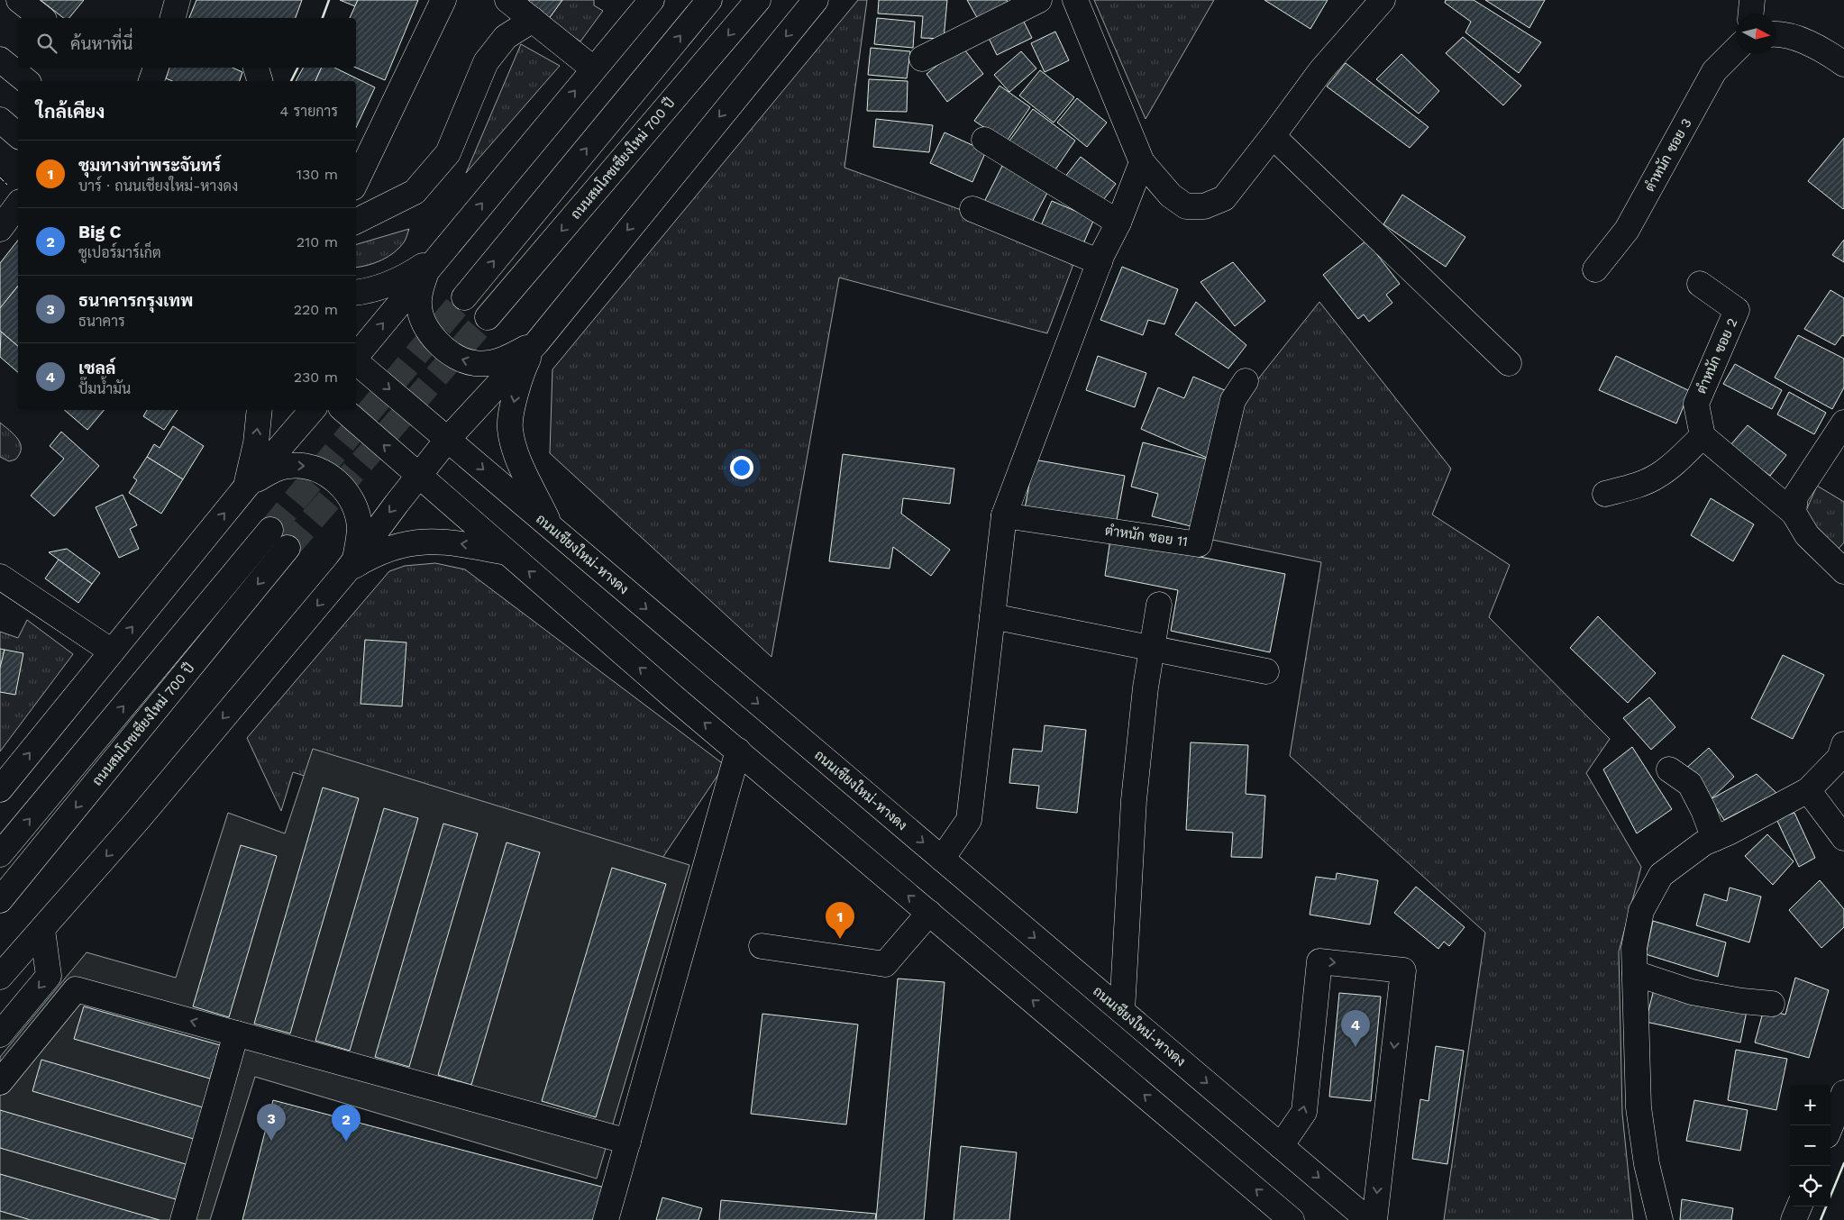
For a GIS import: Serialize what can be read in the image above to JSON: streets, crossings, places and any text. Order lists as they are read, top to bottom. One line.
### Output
{"streets":{"main road":["ตำหนัก ซอย 3","ถนนสมโภชเชียงใหม่ 700 ปี","ตำหนัก ซอย 2","ตำหนัก ซอย 11","ถนนเชียงใหม่-หางดง"]},"north":"right","page":{"search":"ค้นหาที่นี่","heading":["ใกล้เคียง","4 รายการ"],"list":[{"mark":"1","name":"ชุมทางท่าพระจันทร์","note":"บาร์ · ถนนเชียงใหม่-หางดง","value":"130 m"},{"mark":"2","name":"Big C","note":"ซูเปอร์มาร์เก็ต","value":"210 m"},{"mark":"3","name":"ธนาคารกรุงเทพ","note":"ธนาคาร","value":"220 m"},{"mark":"4","name":"เชลล์","note":"ปั๊มน้ำมัน","value":"230 m"}],"pins":["1","4","3","2"],"map_buttons":["+","−"]}}
